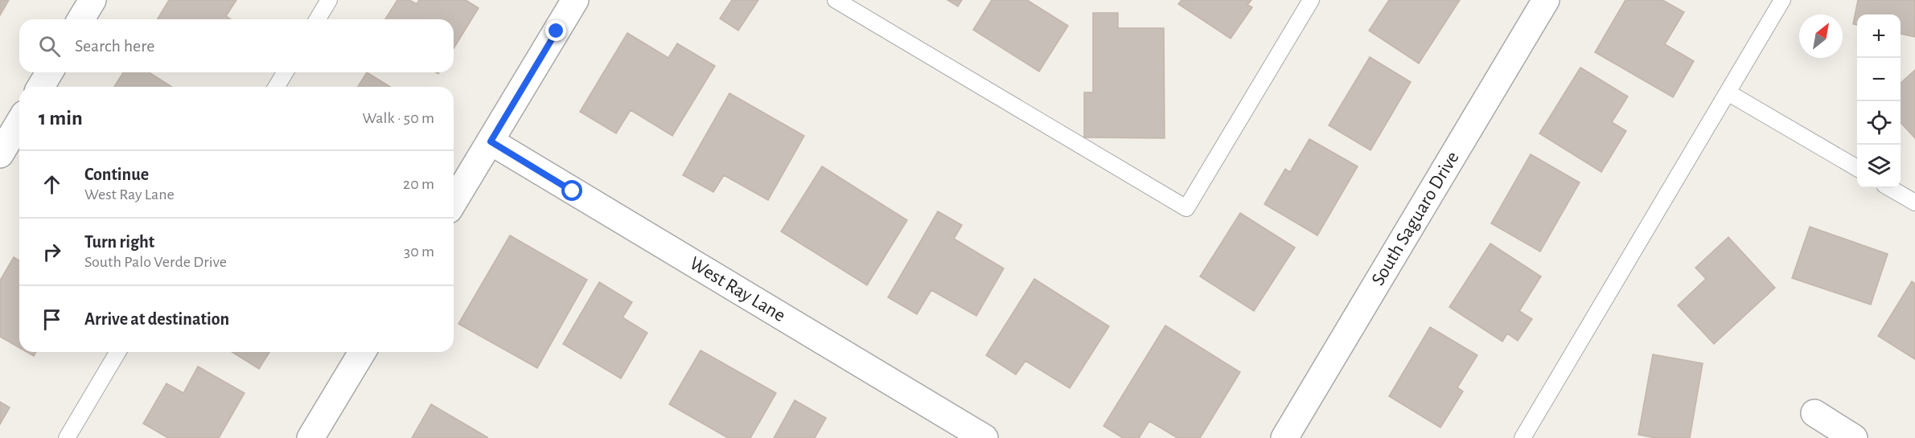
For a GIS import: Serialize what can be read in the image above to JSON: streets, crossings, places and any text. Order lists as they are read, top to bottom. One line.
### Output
{"streets":{"street":["South Saguaro Drive","West Ray Lane"]},"north":"top right","page":{"map_buttons":["+","−"],"search":"Search here","heading":["1 min","Walk · 50 m"],"list":[["Continue","West Ray Lane","20 m"],["Turn right","South Palo Verde Drive","30 m"],"Arrive at destination"]}}
